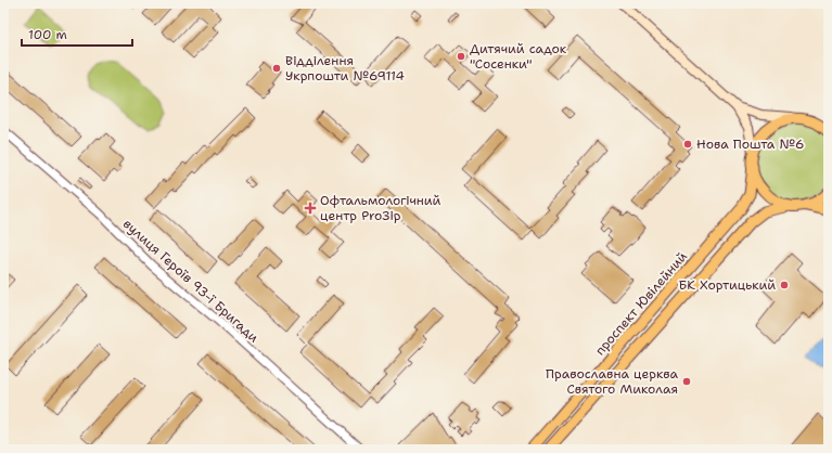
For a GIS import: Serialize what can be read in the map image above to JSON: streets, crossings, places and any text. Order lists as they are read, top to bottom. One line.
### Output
{"streets":{"main road":["проспект Ювілейний"],"street":["вулиця Героїв 93-ї Бригади"]},"places":{"other":["Дитячий садок \"Сосенки\"","Відділення Укрпошти №69114","Нова Пошта №6","БК Хортицький","Православна церква Святого Миколая"],"health":["Офтальмологічний центр ProЗір"]},"scale_bar":"100 m"}
